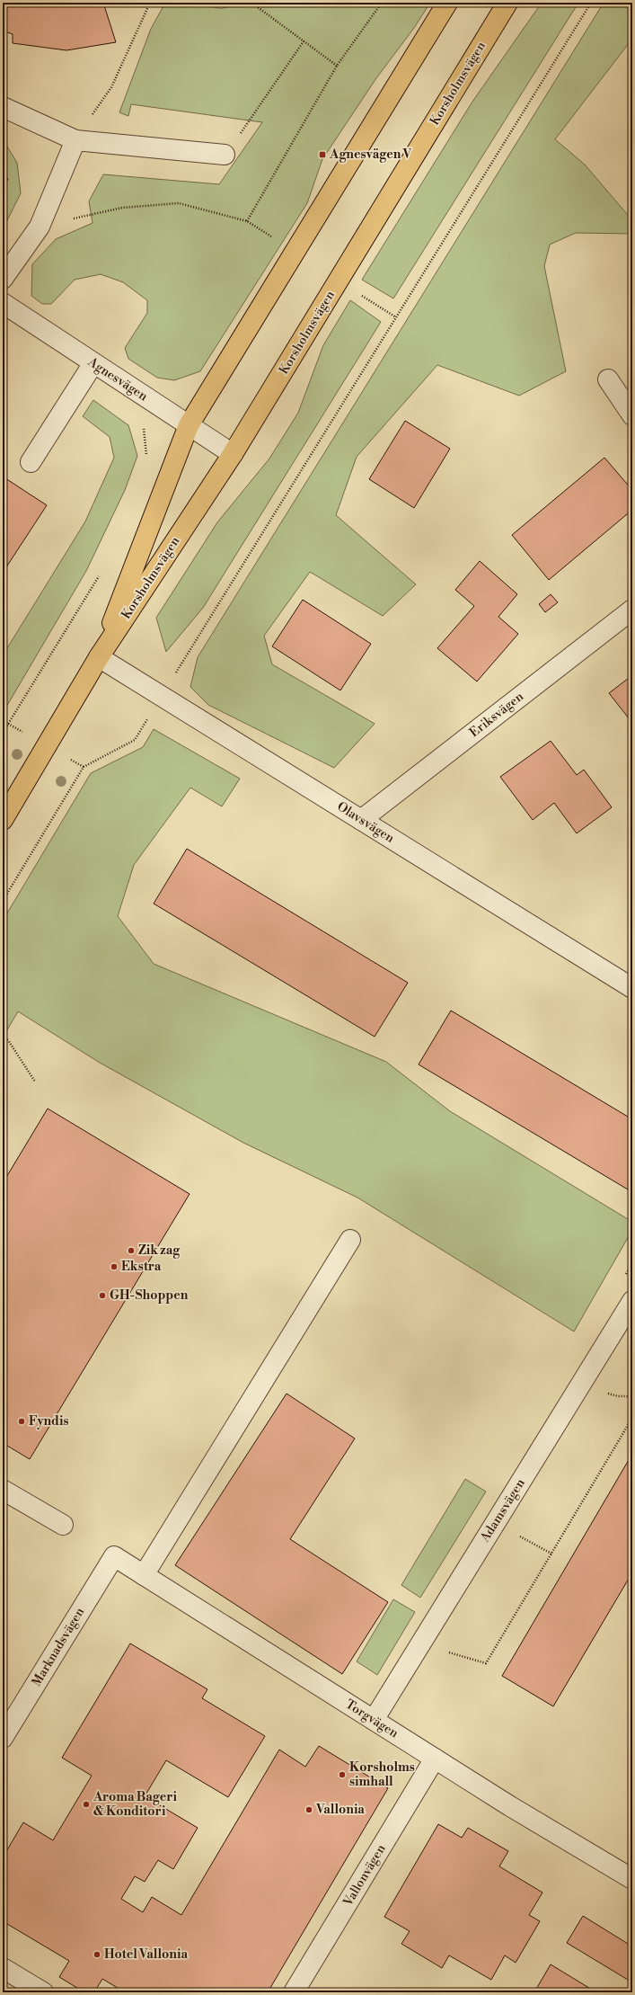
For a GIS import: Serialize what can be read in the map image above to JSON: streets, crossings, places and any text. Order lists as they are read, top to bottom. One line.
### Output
{"streets":{"main road":["Korsholmsvägen"],"street":["Agnesvägen","Eriksvägen","Olavsvägen","Adamsvägen","Marknadsvägen","Torgvägen","Vallonvägen"]},"crossings":[["Korsholmsvägen","Agnesvägen"],["Korsholmsvägen","Olavsvägen"],["Eriksvägen","Olavsvägen"],["Adamsvägen","Torgvägen"],["Marknadsvägen","Torgvägen"],["Torgvägen","Vallonvägen"]],"places":{"transit":["Agnesvägen V"],"other":["Zik zag","Ekstra","GH-Shoppen","Fyndis","Korsholms simhall","Aroma Bageri & Konditori","Vallonia","Hotel Vallonia"]}}
